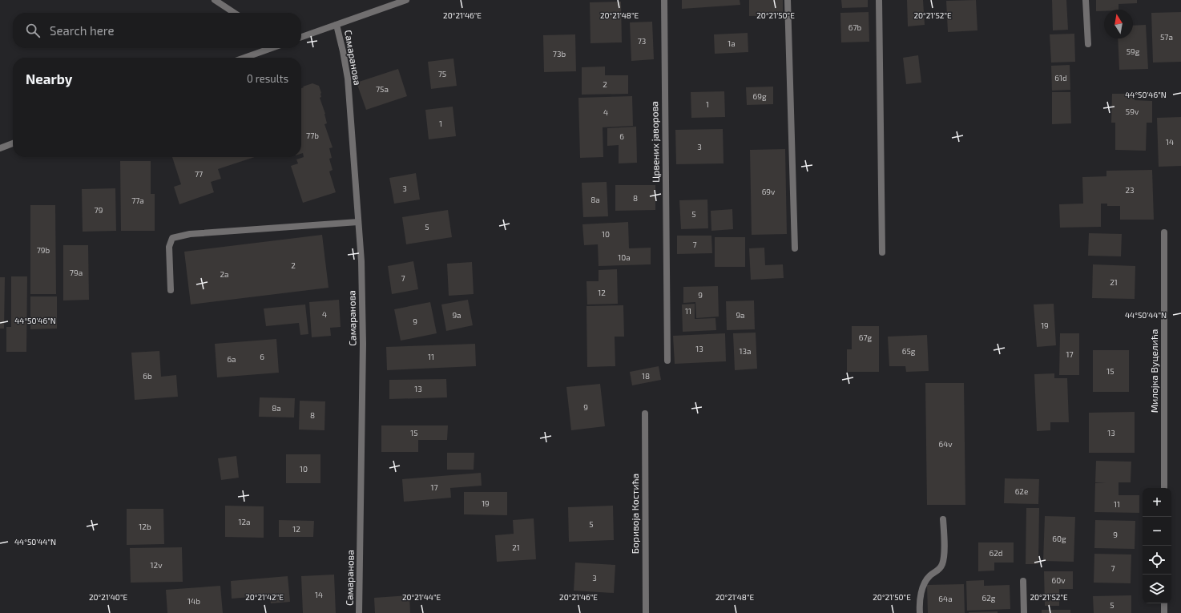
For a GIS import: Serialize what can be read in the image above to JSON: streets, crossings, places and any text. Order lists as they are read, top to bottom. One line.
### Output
{"streets":{"street":["Самаранова","Црвених јаворова","Милојка Вуцелића","Боривоја Костића"]},"house_numbers":["67b","57a","73","1a","59g","73b","75","61d","2","75a","69g","1","59v","4","1","77b","6","14","3","77","3","23","69v","8","8a","77a","79","5","5","10","7","79b","10a","2","79a","2a","7","21","12","9","11","4","9a","9a","9","19","67g","13","13a","65g","17","6","11","6a","15","6b","18","13","9","8a","8","15","13","64v","10","17","62e","19","11","12a","5","12b","12","9","60g","21","62d","12v","7","3","60v","14","62g","64a","14b","5"],"north":"top","page":{"search":"Search here","heading":["Nearby","0 results"],"map_buttons":["+","−"]},"coordinates":["20°21'46\"E","20°21'48\"E","20°21'50\"E","20°21'52\"E","44°50'46\"N","44°50'44\"N","20°21'40\"E","20°21'42\"E","20°21'44\"E"]}
